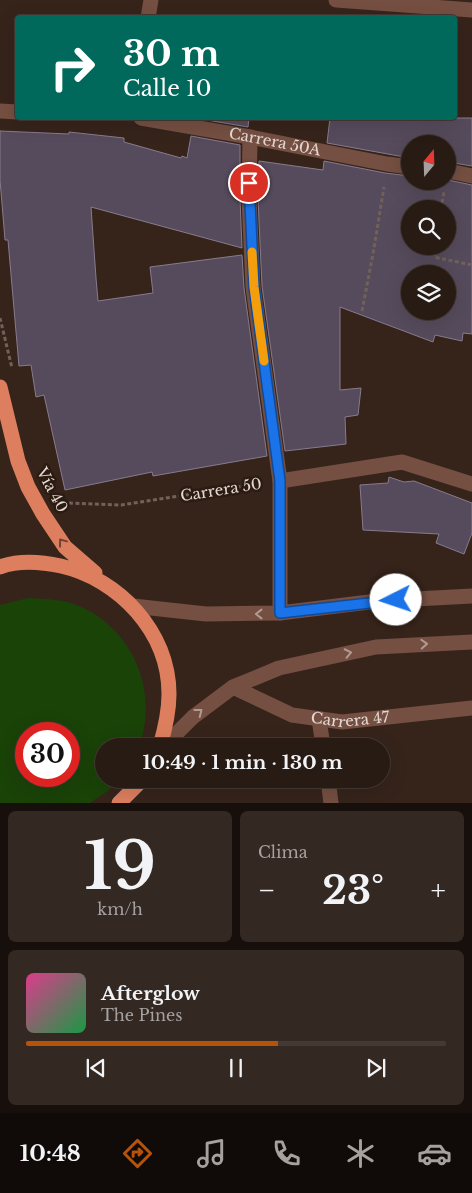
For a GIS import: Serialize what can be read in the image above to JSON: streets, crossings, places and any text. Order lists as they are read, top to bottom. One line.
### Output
{"streets":{"highway":["Vía 40"],"street":["Carrera 50A","Carrera 50","Carrera 47"]},"crossings":[["Vía 40","Carrera 50"]],"one_way":["Vía 40"],"north":"top","page":{"turn":["30 m","Calle 10"],"limit":"30","trip":"10:49 · 1 min · 130 m","tile":[["19","km/h"],"Clima"],"heat":["−","23°","+"],"song":["Afterglow","The Pines"],"tabs":"10:48"}}
